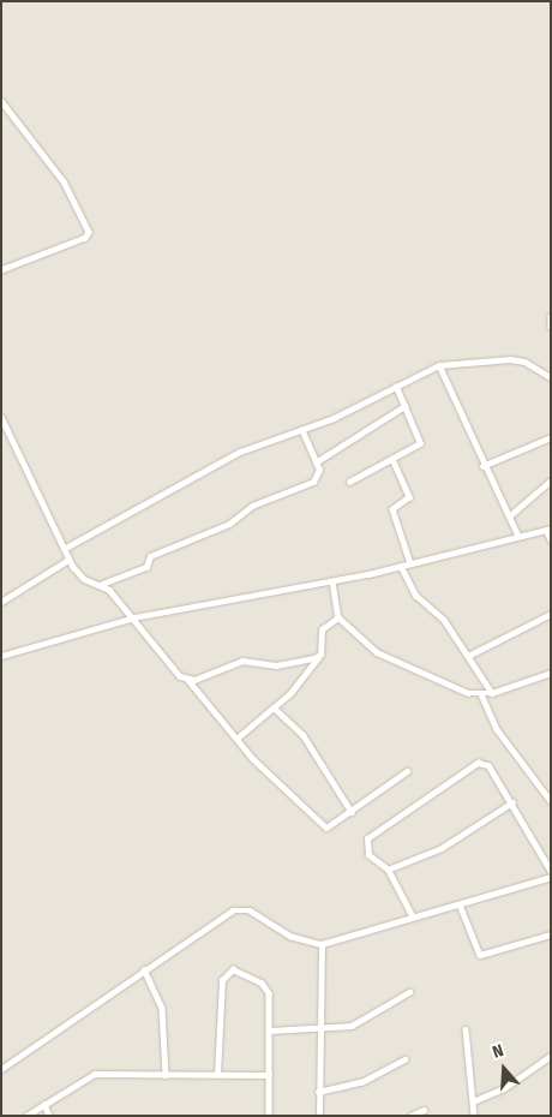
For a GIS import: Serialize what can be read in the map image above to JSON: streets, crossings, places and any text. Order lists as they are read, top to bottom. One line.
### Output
{"north":"top"}
